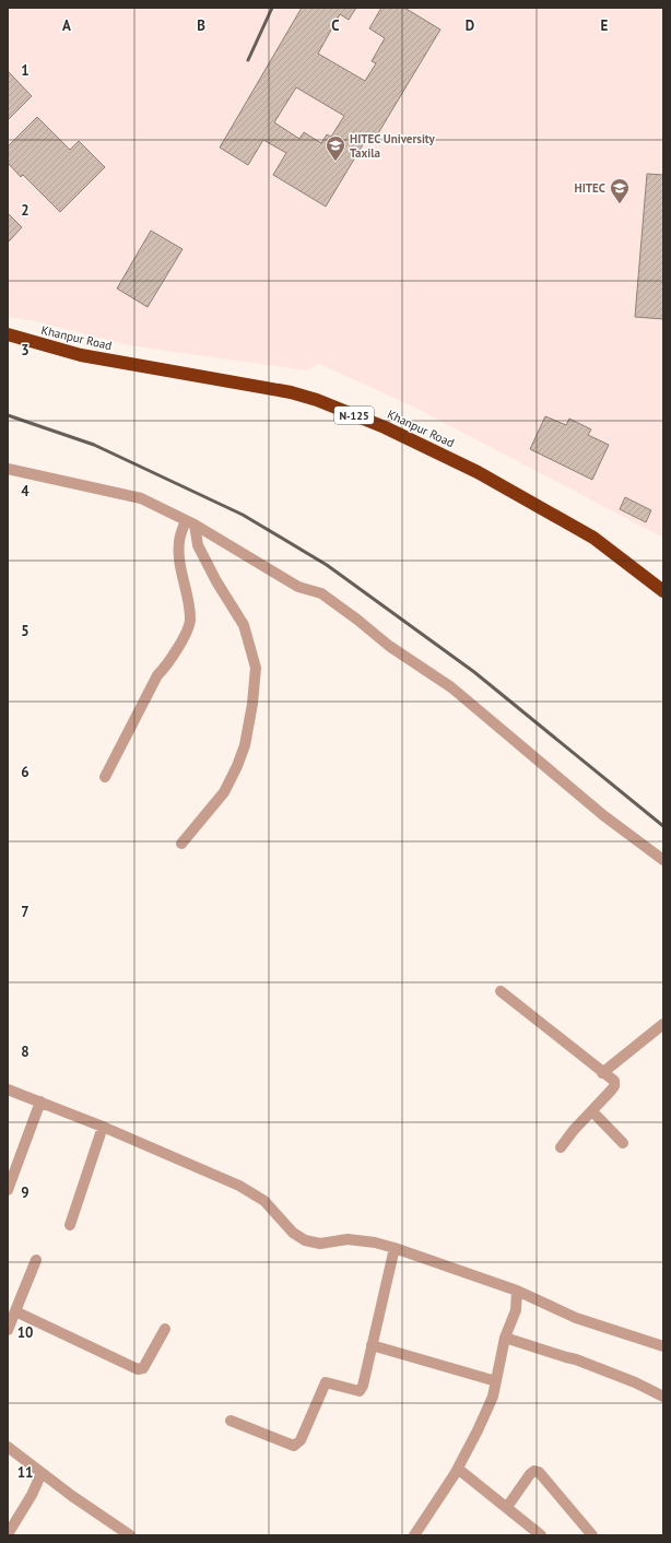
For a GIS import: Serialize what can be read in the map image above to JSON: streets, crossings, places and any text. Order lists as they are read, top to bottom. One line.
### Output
{"streets":{"highway":["Khanpur Road","N-125"]},"places":{"school or university":["HITEC University Taxila","HITEC"]},"grid":{"columns":["A","B","C","D","E"],"rows":["1","2","3","4","5","6","7","8","9","10","11"]}}
